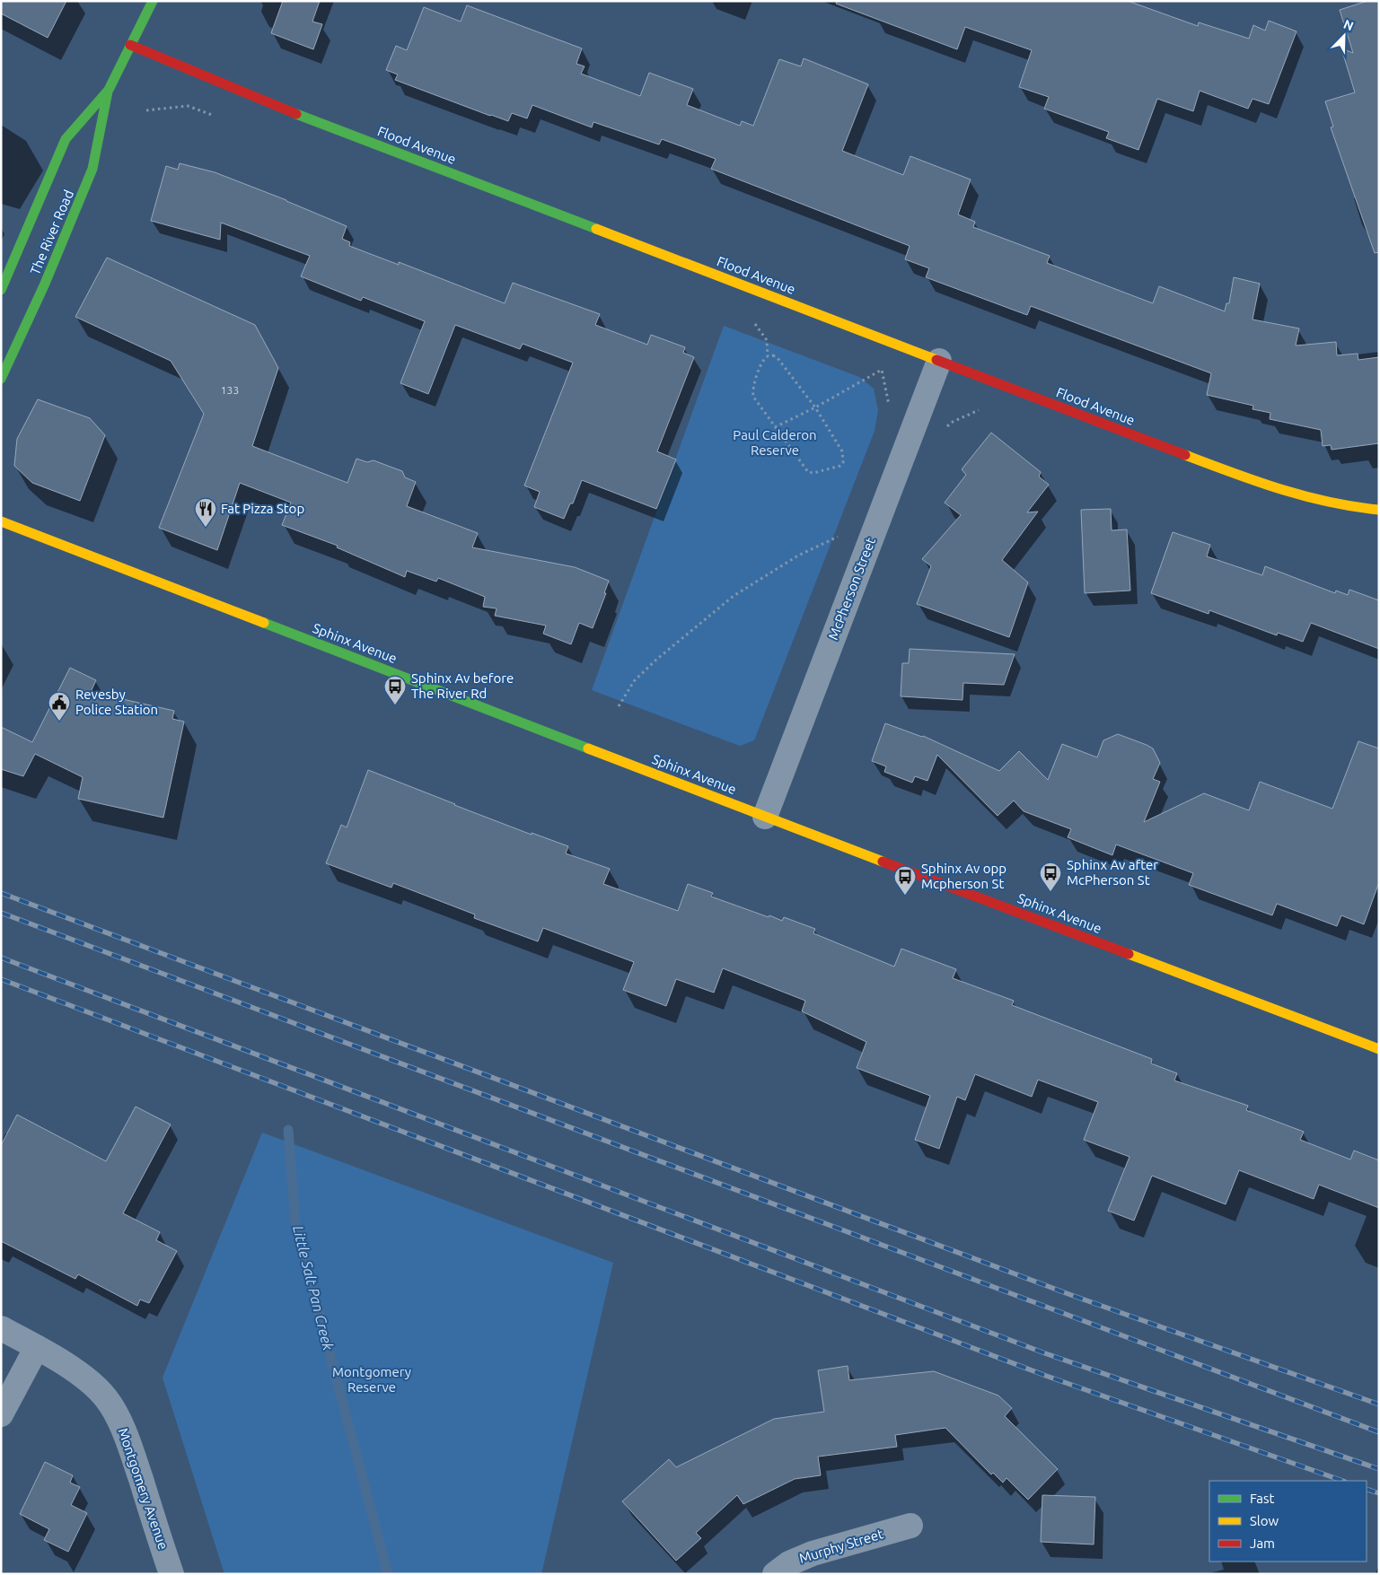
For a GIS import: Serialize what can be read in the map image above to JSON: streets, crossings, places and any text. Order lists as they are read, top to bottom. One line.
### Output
{"streets":{"street":["Flood Avenue","The River Road","McPherson Street","Sphinx Avenue","Montgomery Avenue","Murphy Street"]},"crossings":[["Flood Avenue","The River Road"],["Flood Avenue","McPherson Street"],["McPherson Street","Sphinx Avenue"]],"water":["Little Salt Pan Creek"],"parks":["Paul Calderon Reserve","Montgomery Reserve"],"places":{"restaurant":["Fat Pizza Stop"],"bus stop":["Sphinx Av before The River Rd","Sphinx Av after McPherson St","Sphinx Av opp Mcpherson St"],"public building":["Revesby Police Station"]},"house_numbers":["133"],"legend":["Fast","Slow","Jam"],"north":"top right"}
